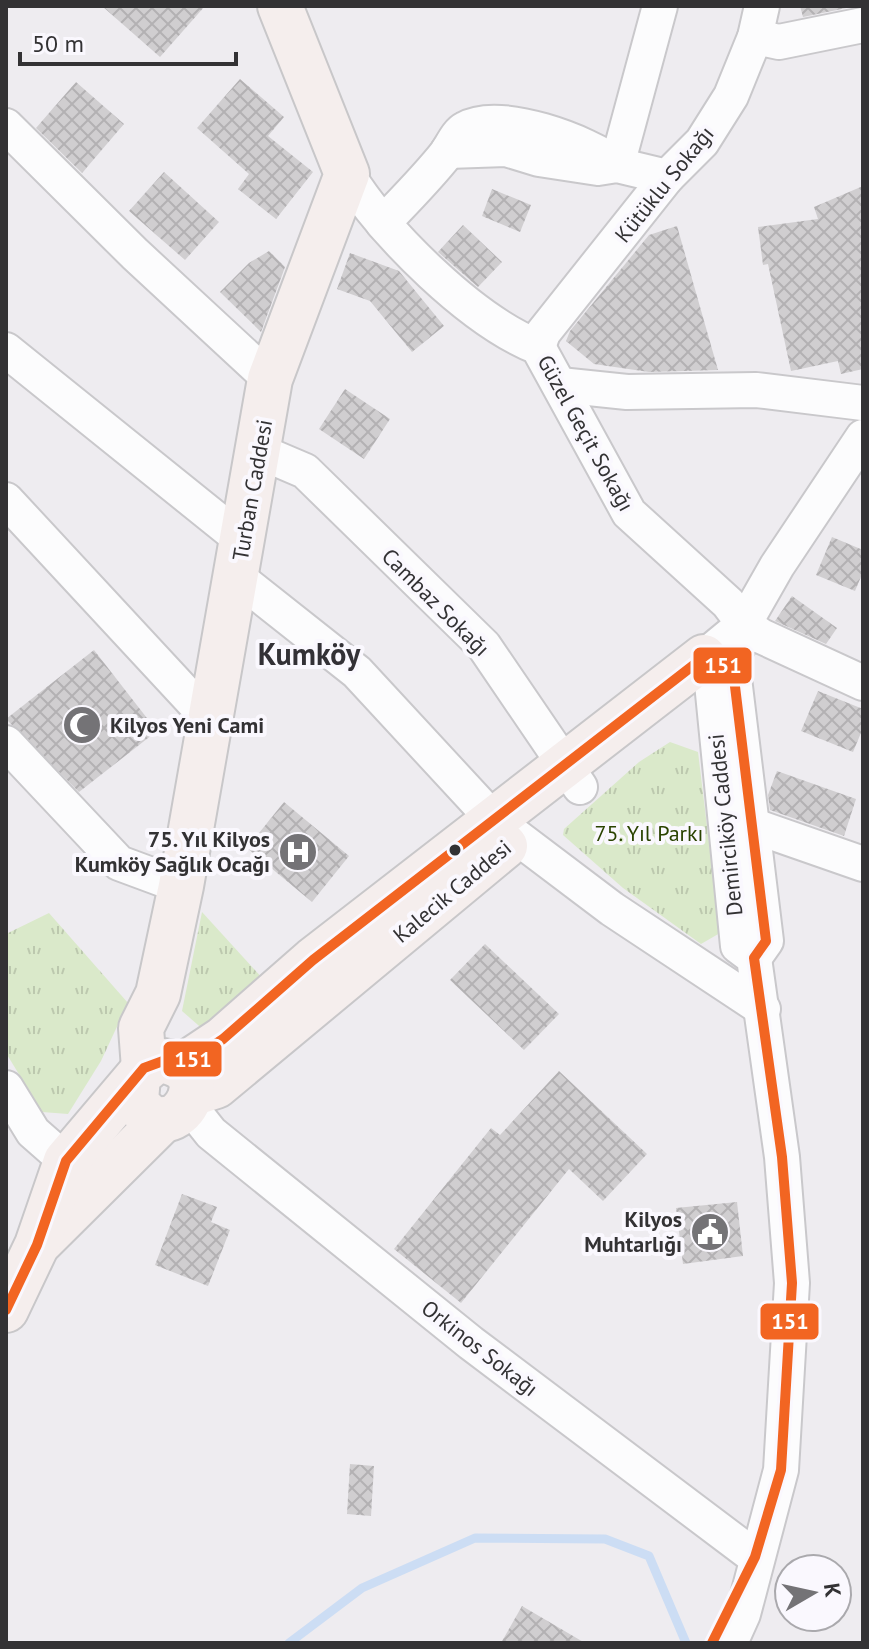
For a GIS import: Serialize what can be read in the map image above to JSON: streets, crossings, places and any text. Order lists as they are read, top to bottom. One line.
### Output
{"streets":{"main road":["Turban Caddesi","Kalecik Caddesi"],"street":["Kütüklu Sokağı","Güzel Geçit Sokağı","Cambaz Sokağı","Demirciköy Caddesi","Orkinos Sokağı"]},"crossings":[["Kütüklu Sokağı","Güzel Geçit Sokağı"],["Güzel Geçit Sokağı","Turban Caddesi"],["Güzel Geçit Sokağı","Kalecik Caddesi"],["Turban Caddesi","Cambaz Sokağı"],["Turban Caddesi","Kalecik Caddesi"],["Turban Caddesi","Orkinos Sokağı"],["Cambaz Sokağı","Kalecik Caddesi"],["Demirciköy Caddesi","Kalecik Caddesi"],["Demirciköy Caddesi","Orkinos Sokağı"],["Kalecik Caddesi","Orkinos Sokağı"]],"districts":["Kumköy"],"parks":["75. Yıl Parkı"],"places":{"mosque":["Kilyos Yeni Cami"],"hospital":["75. Yıl Kilyos Kumköy Sağlık Ocağı"],"public building":["Kilyos Muhtarlığı"]},"lines":["transit line 151"],"scale_bar":"50 m","north":"right"}
